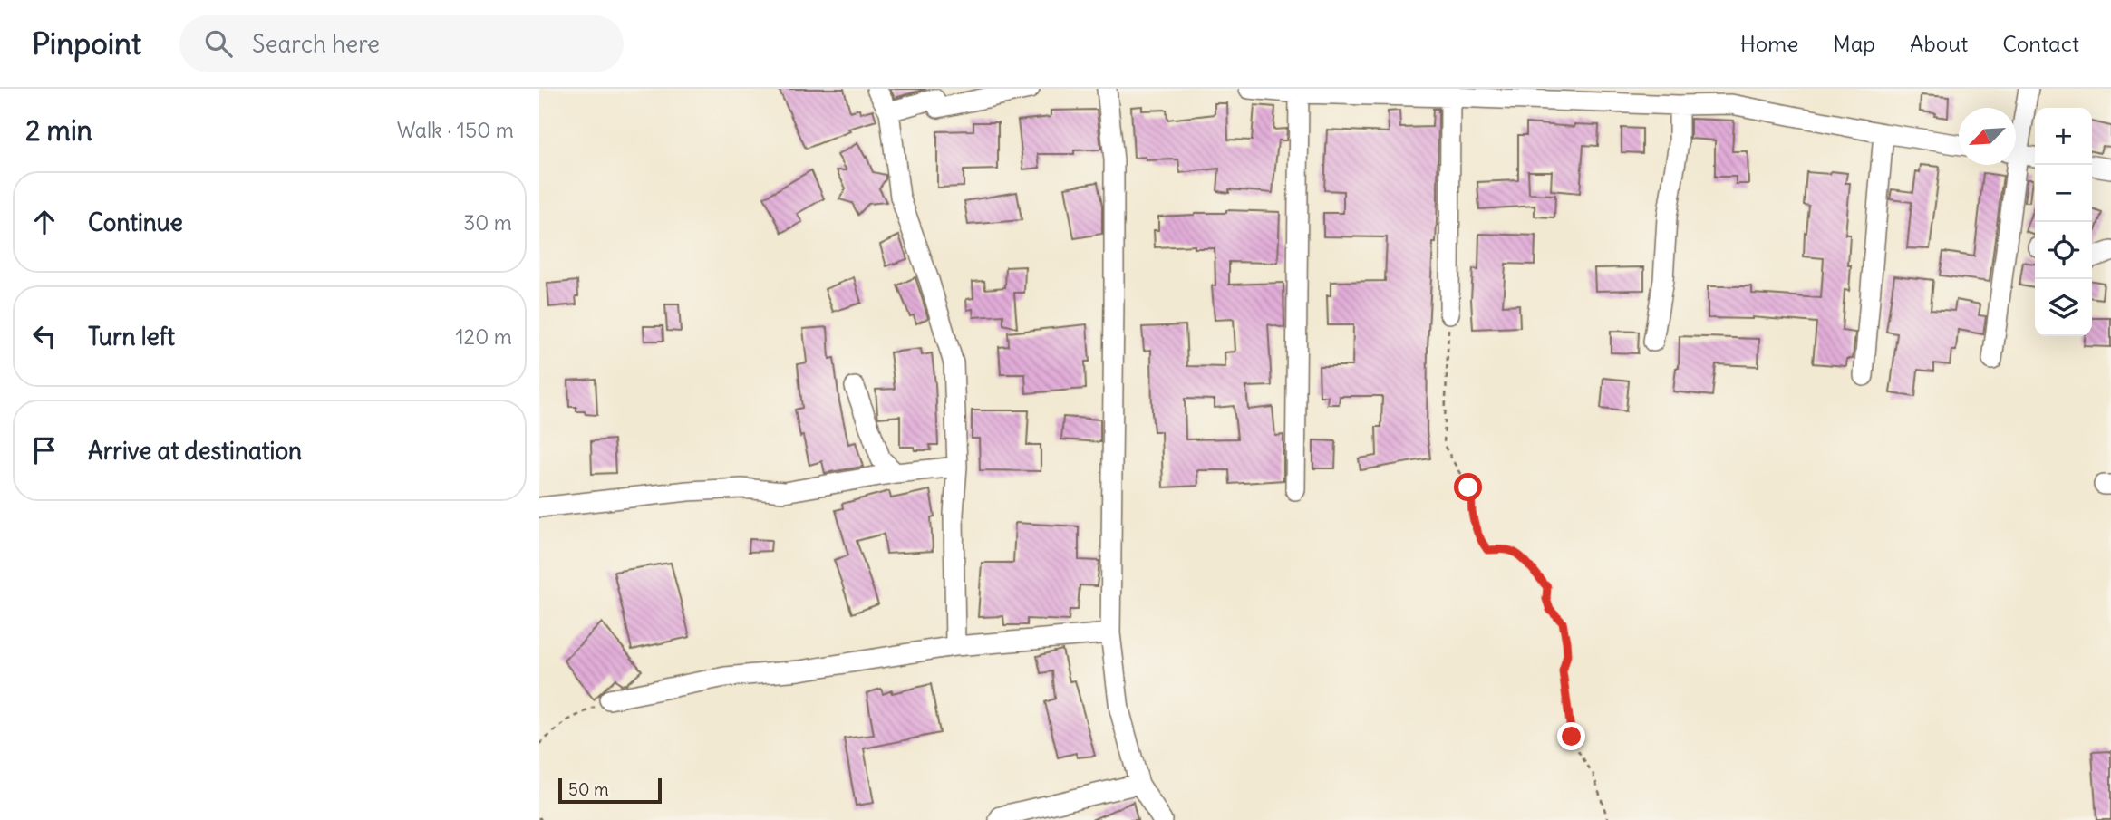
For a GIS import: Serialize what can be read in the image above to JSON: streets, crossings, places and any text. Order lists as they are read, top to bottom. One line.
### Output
{"scale_bar":"50 m","north":"bottom left","page":{"header":"Pinpoint","search":"Search here","nav":["Home","Map","About","Contact"],"heading":["2 min","Walk · 150 m"],"map_buttons":["+","−"],"list":[["Continue","30 m"],["Turn left","120 m"],"Arrive at destination"],"scale":"50 m"}}
